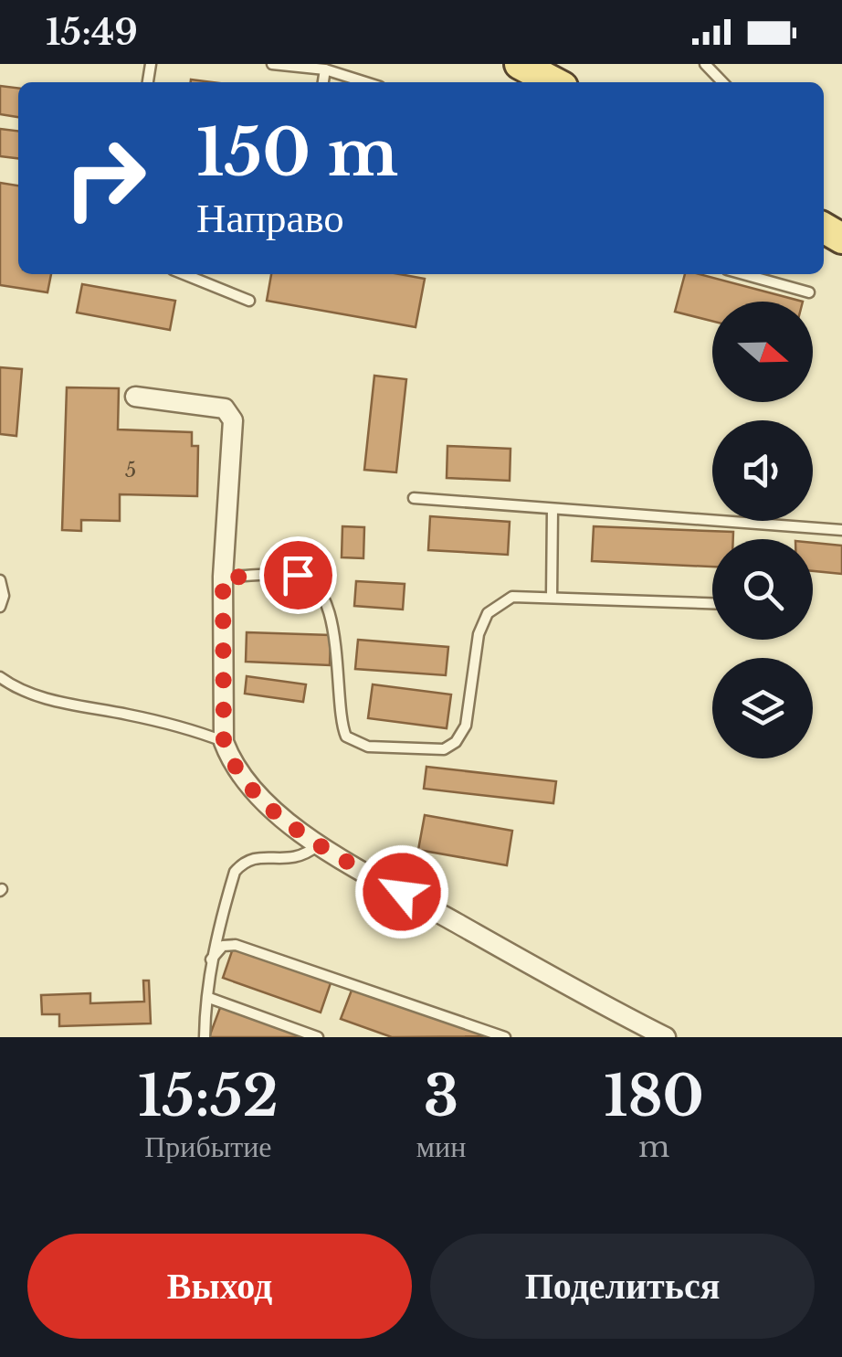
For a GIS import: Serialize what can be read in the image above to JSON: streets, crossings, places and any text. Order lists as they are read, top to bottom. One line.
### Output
{"house_numbers":["5"],"north":"right","page":{"status":"15:49","turn":["150 m","Направо"],"eta":["15:52","Прибытие","3","мин","180","m"],"buttons":["Выход","Поделиться"]}}
